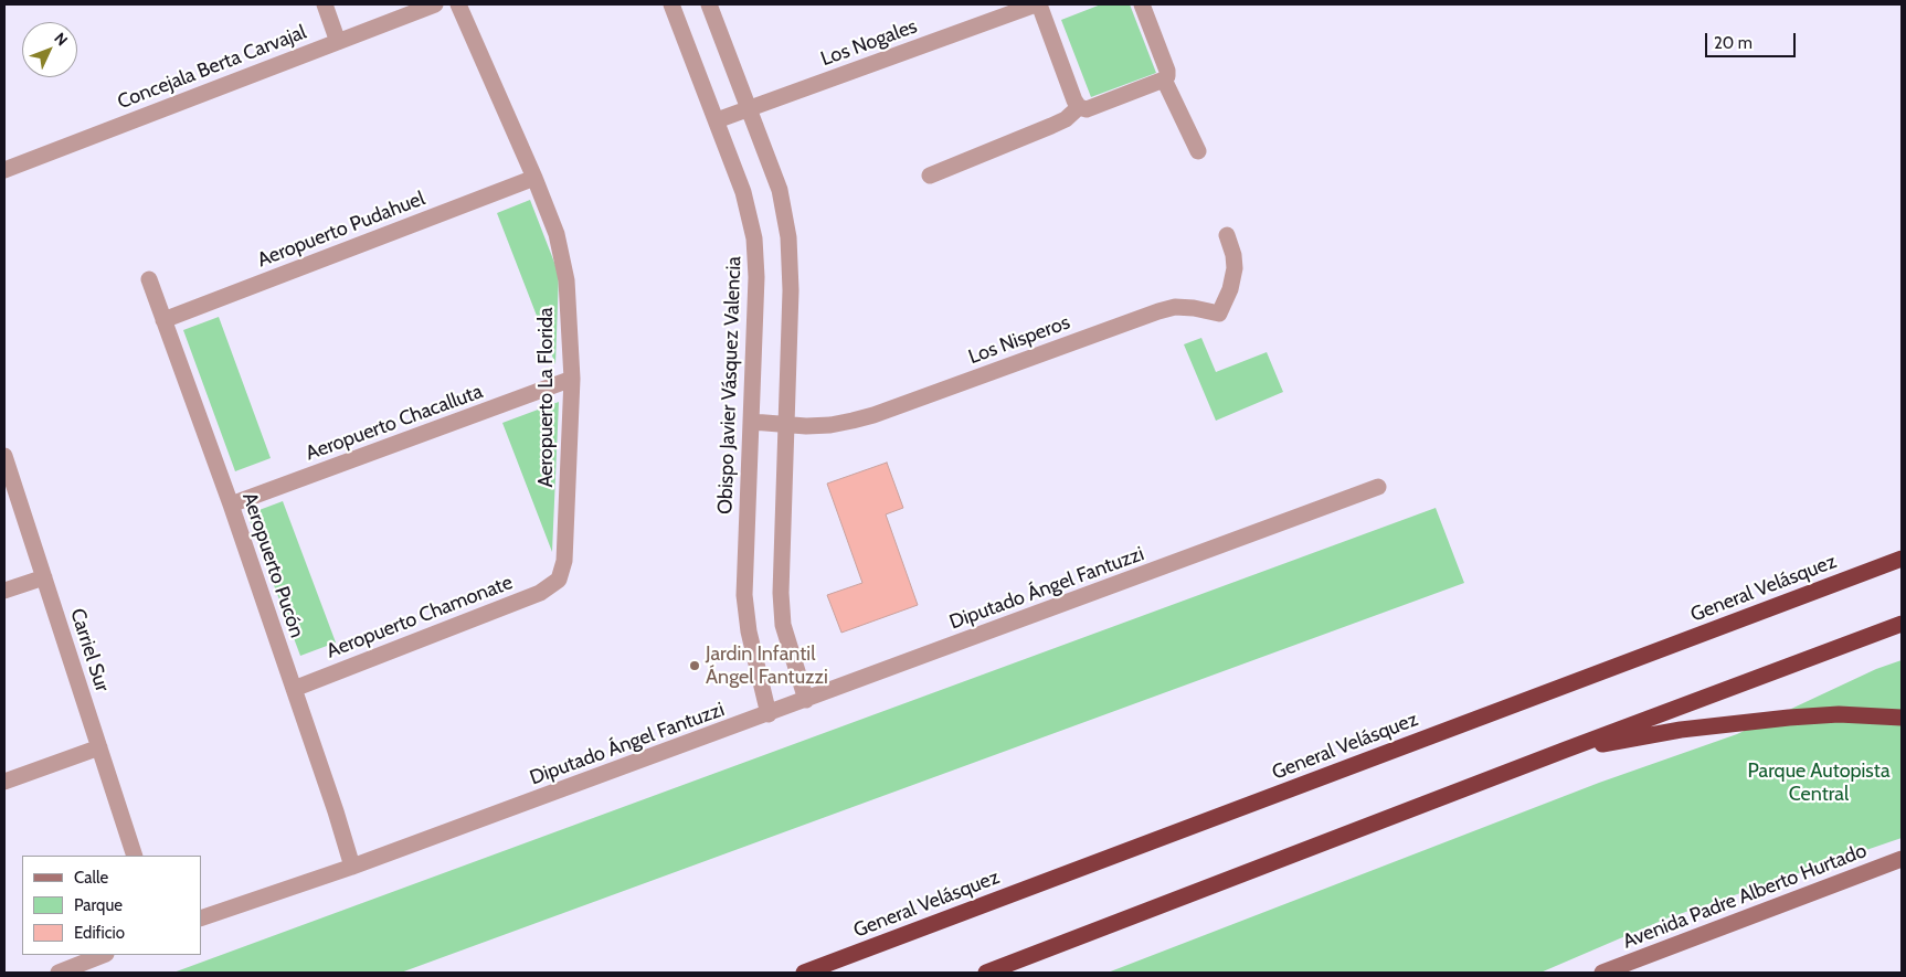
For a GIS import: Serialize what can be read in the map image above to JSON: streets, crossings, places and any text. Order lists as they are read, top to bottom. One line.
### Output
{"streets":{"highway":["General Velásquez"],"street":["Los Nogales","Concejala Berta Carvajal","Aeropuerto Pudahuel","Los Nisperos","Obispo Javier Vásquez Valencia","Aeropuerto La Florida","Aeropuerto Chacalluta","Aeropuerto Pucón","Diputado Ángel Fantuzzi","Aeropuerto Chamonate","Carriel Sur","Avenida Padre Alberto Hurtado"]},"crossings":[["Los Nogales","Obispo Javier Vásquez Valencia"],["Aeropuerto Pudahuel","Aeropuerto La Florida"],["Aeropuerto Pudahuel","Aeropuerto Pucón"],["Los Nisperos","Obispo Javier Vásquez Valencia"],["Obispo Javier Vásquez Valencia","Diputado Ángel Fantuzzi"],["Aeropuerto La Florida","Aeropuerto Chacalluta"],["Aeropuerto La Florida","Aeropuerto Chamonate"],["Aeropuerto Chacalluta","Aeropuerto Pucón"],["Aeropuerto Pucón","Diputado Ángel Fantuzzi"],["Aeropuerto Pucón","Aeropuerto Chamonate"]],"parks":["Parque Autopista Central"],"places":["Jardin Infantil Ángel Fantuzzi"],"legend":["Calle","Parque","Edificio"],"scale_bar":"20 m","north":"top right"}
